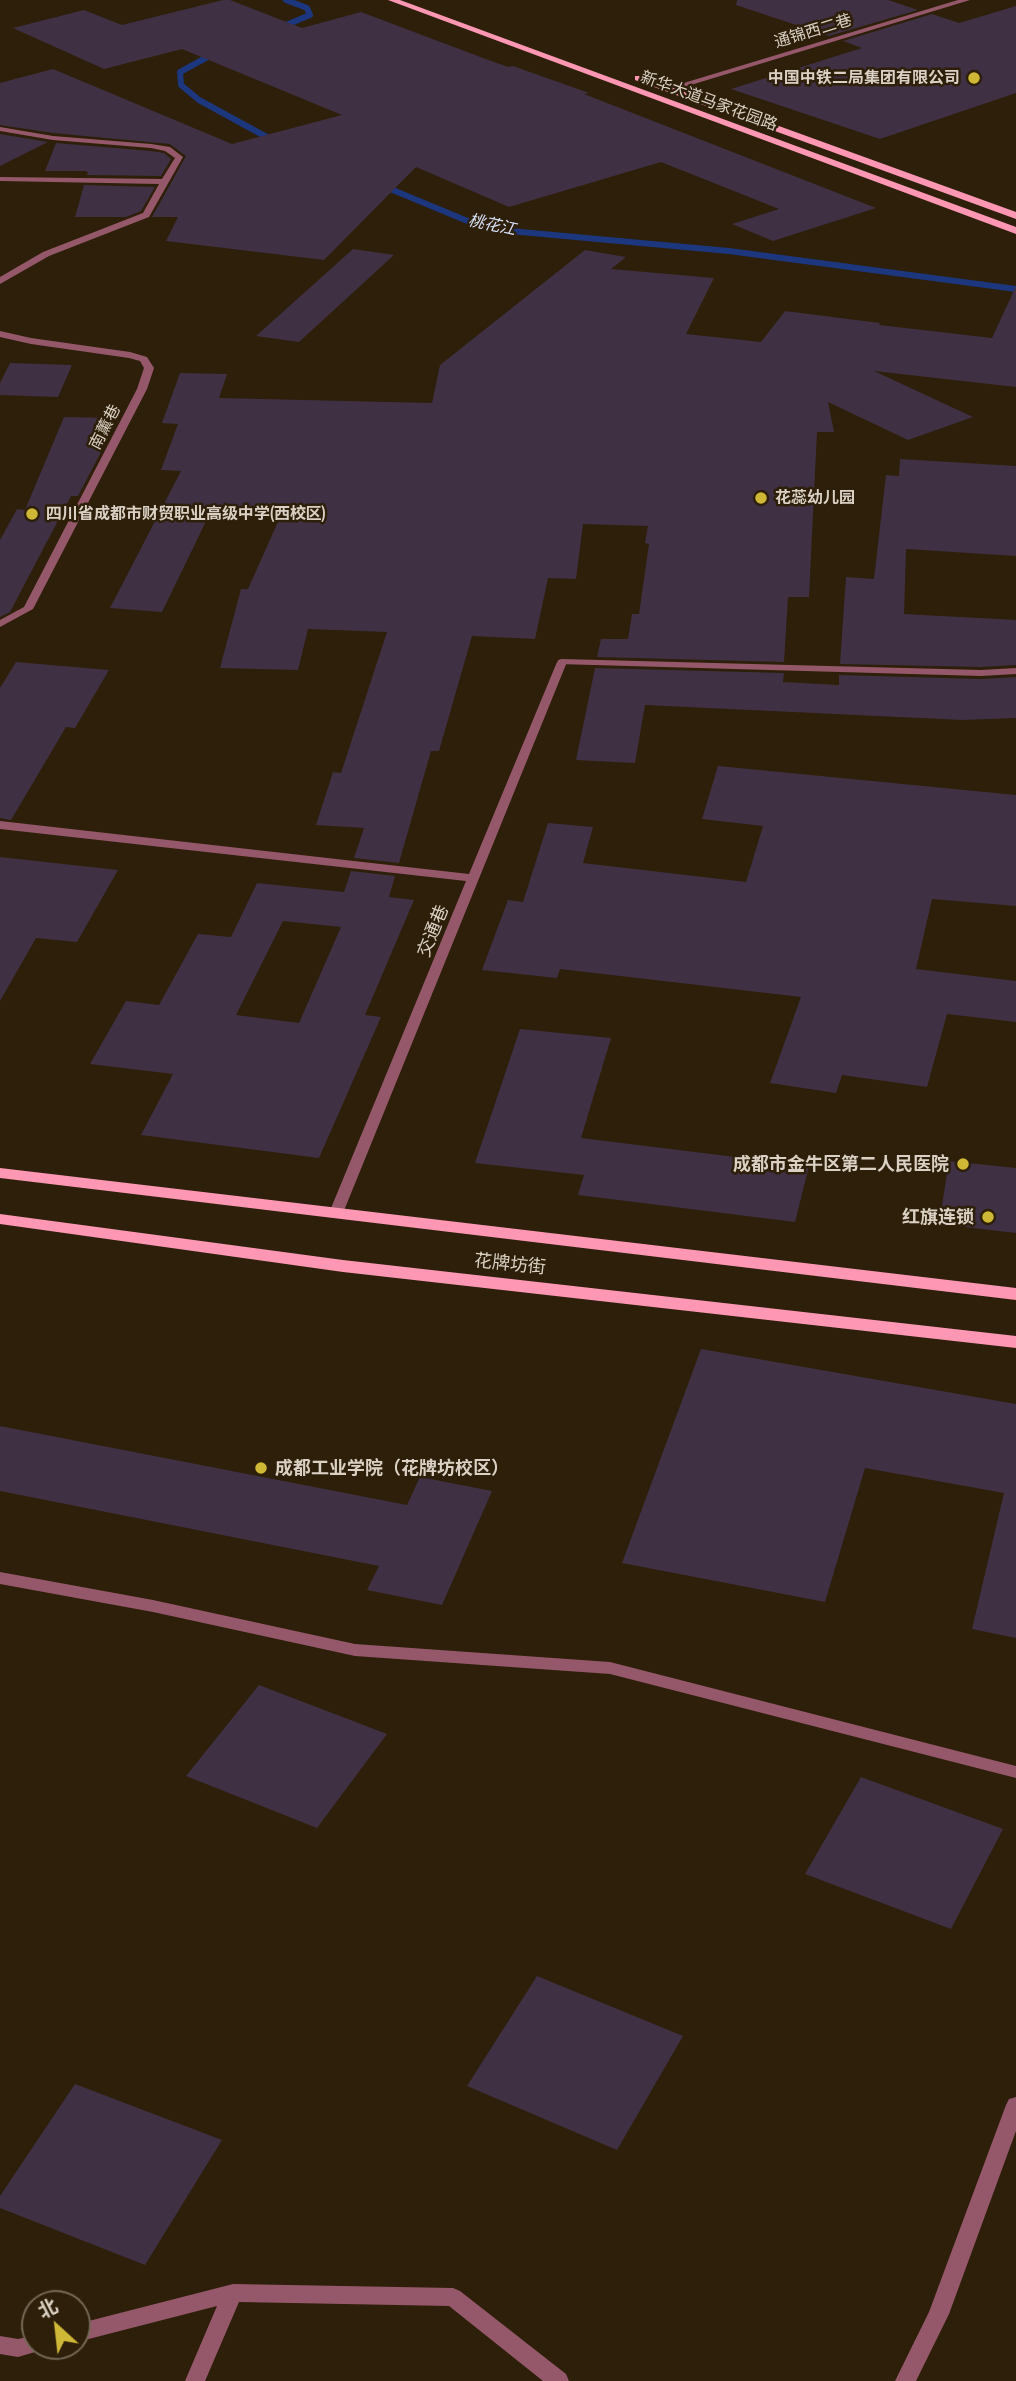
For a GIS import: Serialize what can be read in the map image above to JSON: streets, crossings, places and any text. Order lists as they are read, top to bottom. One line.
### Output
{"streets":{"main road":["新华大道马家花园路","花牌坊街"],"street":["通锦西二巷","南薰巷","交通巷"]},"crossings":[["通锦西二巷","新华大道马家花园路"],["交通巷","花牌坊街"]],"water":["桃花江"],"places":["中国中铁二局集团有限公司","花蕊幼儿园","四川省成都市财贸职业高级中学(西校区)","成都市金牛区第二人民医院","红旗连锁","成都工业学院（花牌坊校区）"],"north":"top left"}
